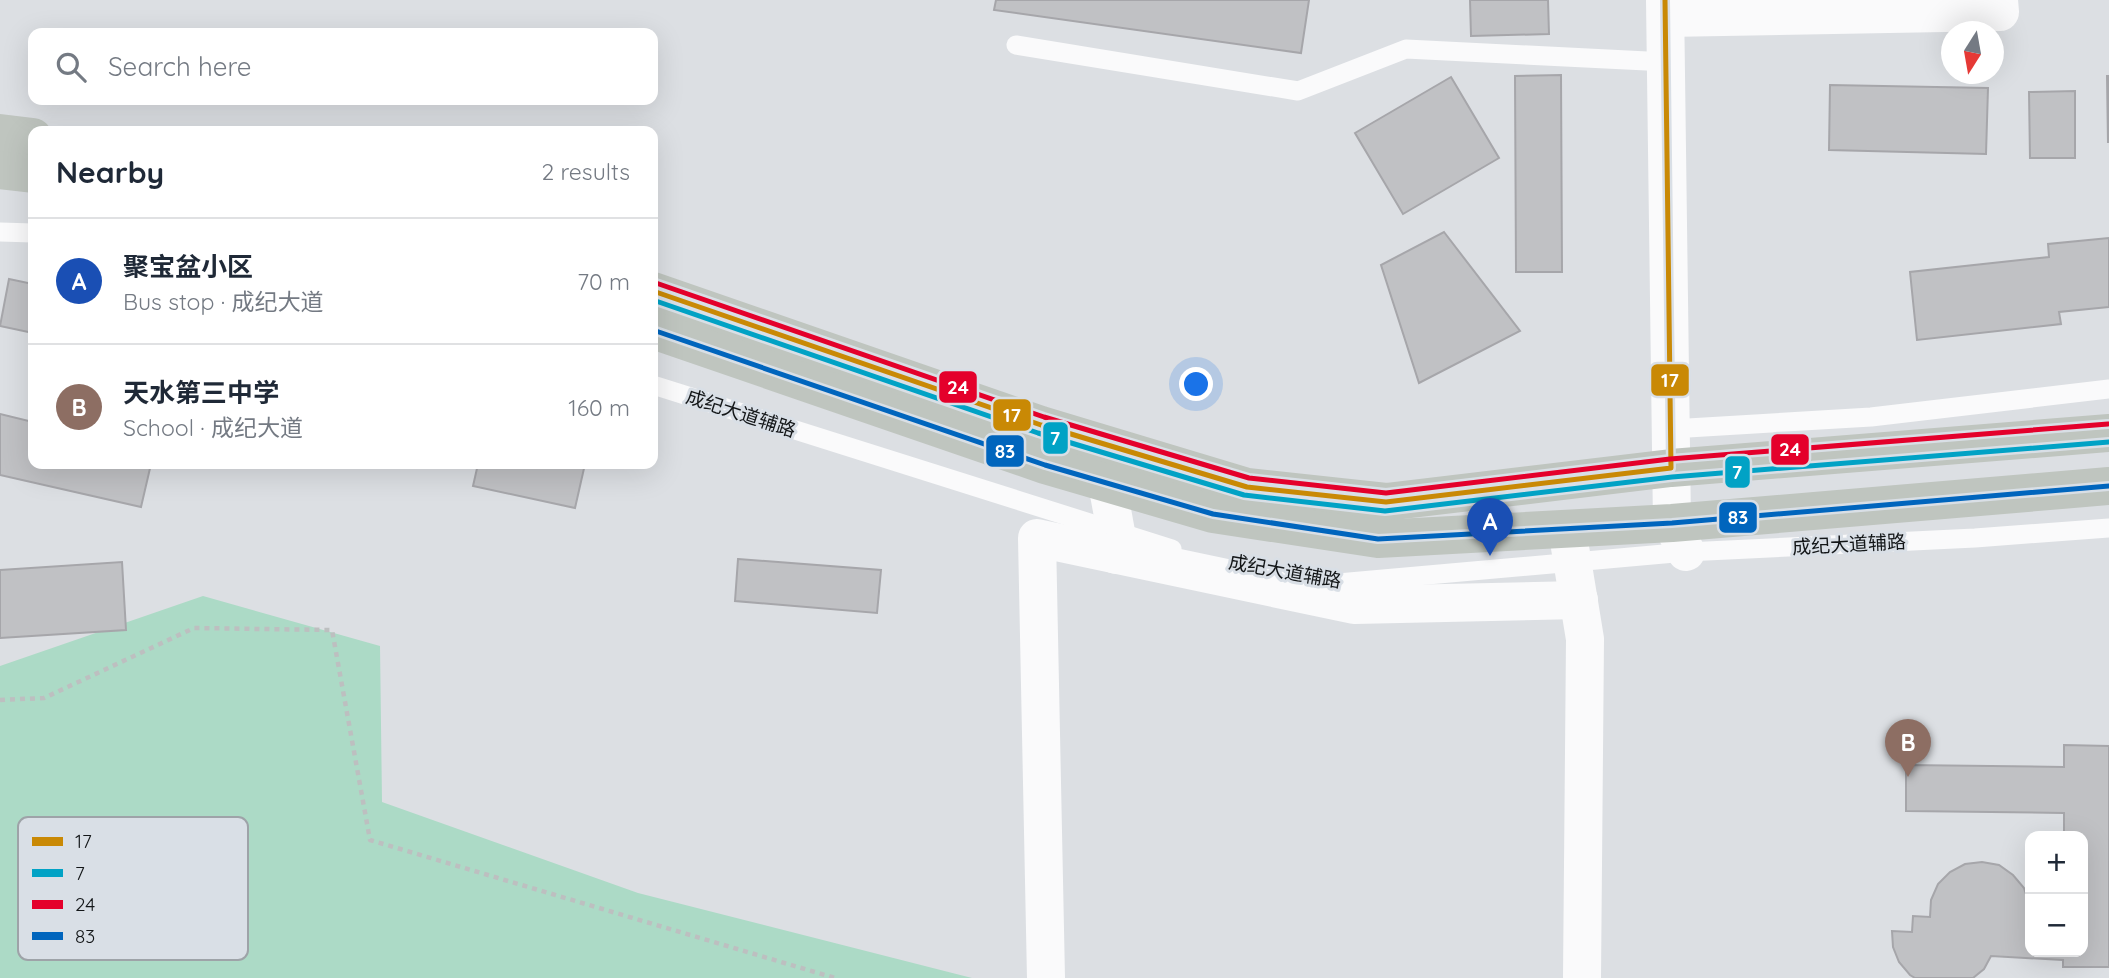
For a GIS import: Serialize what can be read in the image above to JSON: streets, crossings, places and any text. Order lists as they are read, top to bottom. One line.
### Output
{"streets":{"lane":["成纪大道辅路"]},"lines":["transit line 17","transit line 24","transit line 7","transit line 83"],"legend":["17","7","24","83"],"north":"bottom","page":{"search":"Search here","heading":["Nearby","2 results"],"list":[{"mark":"A","name":"聚宝盆小区","note":"Bus stop · 成纪大道","value":"70 m"},{"mark":"B","name":"天水第三中学","note":"School · 成纪大道","value":"160 m"}],"pins":["A","B"],"map_buttons":["+","−"]}}
